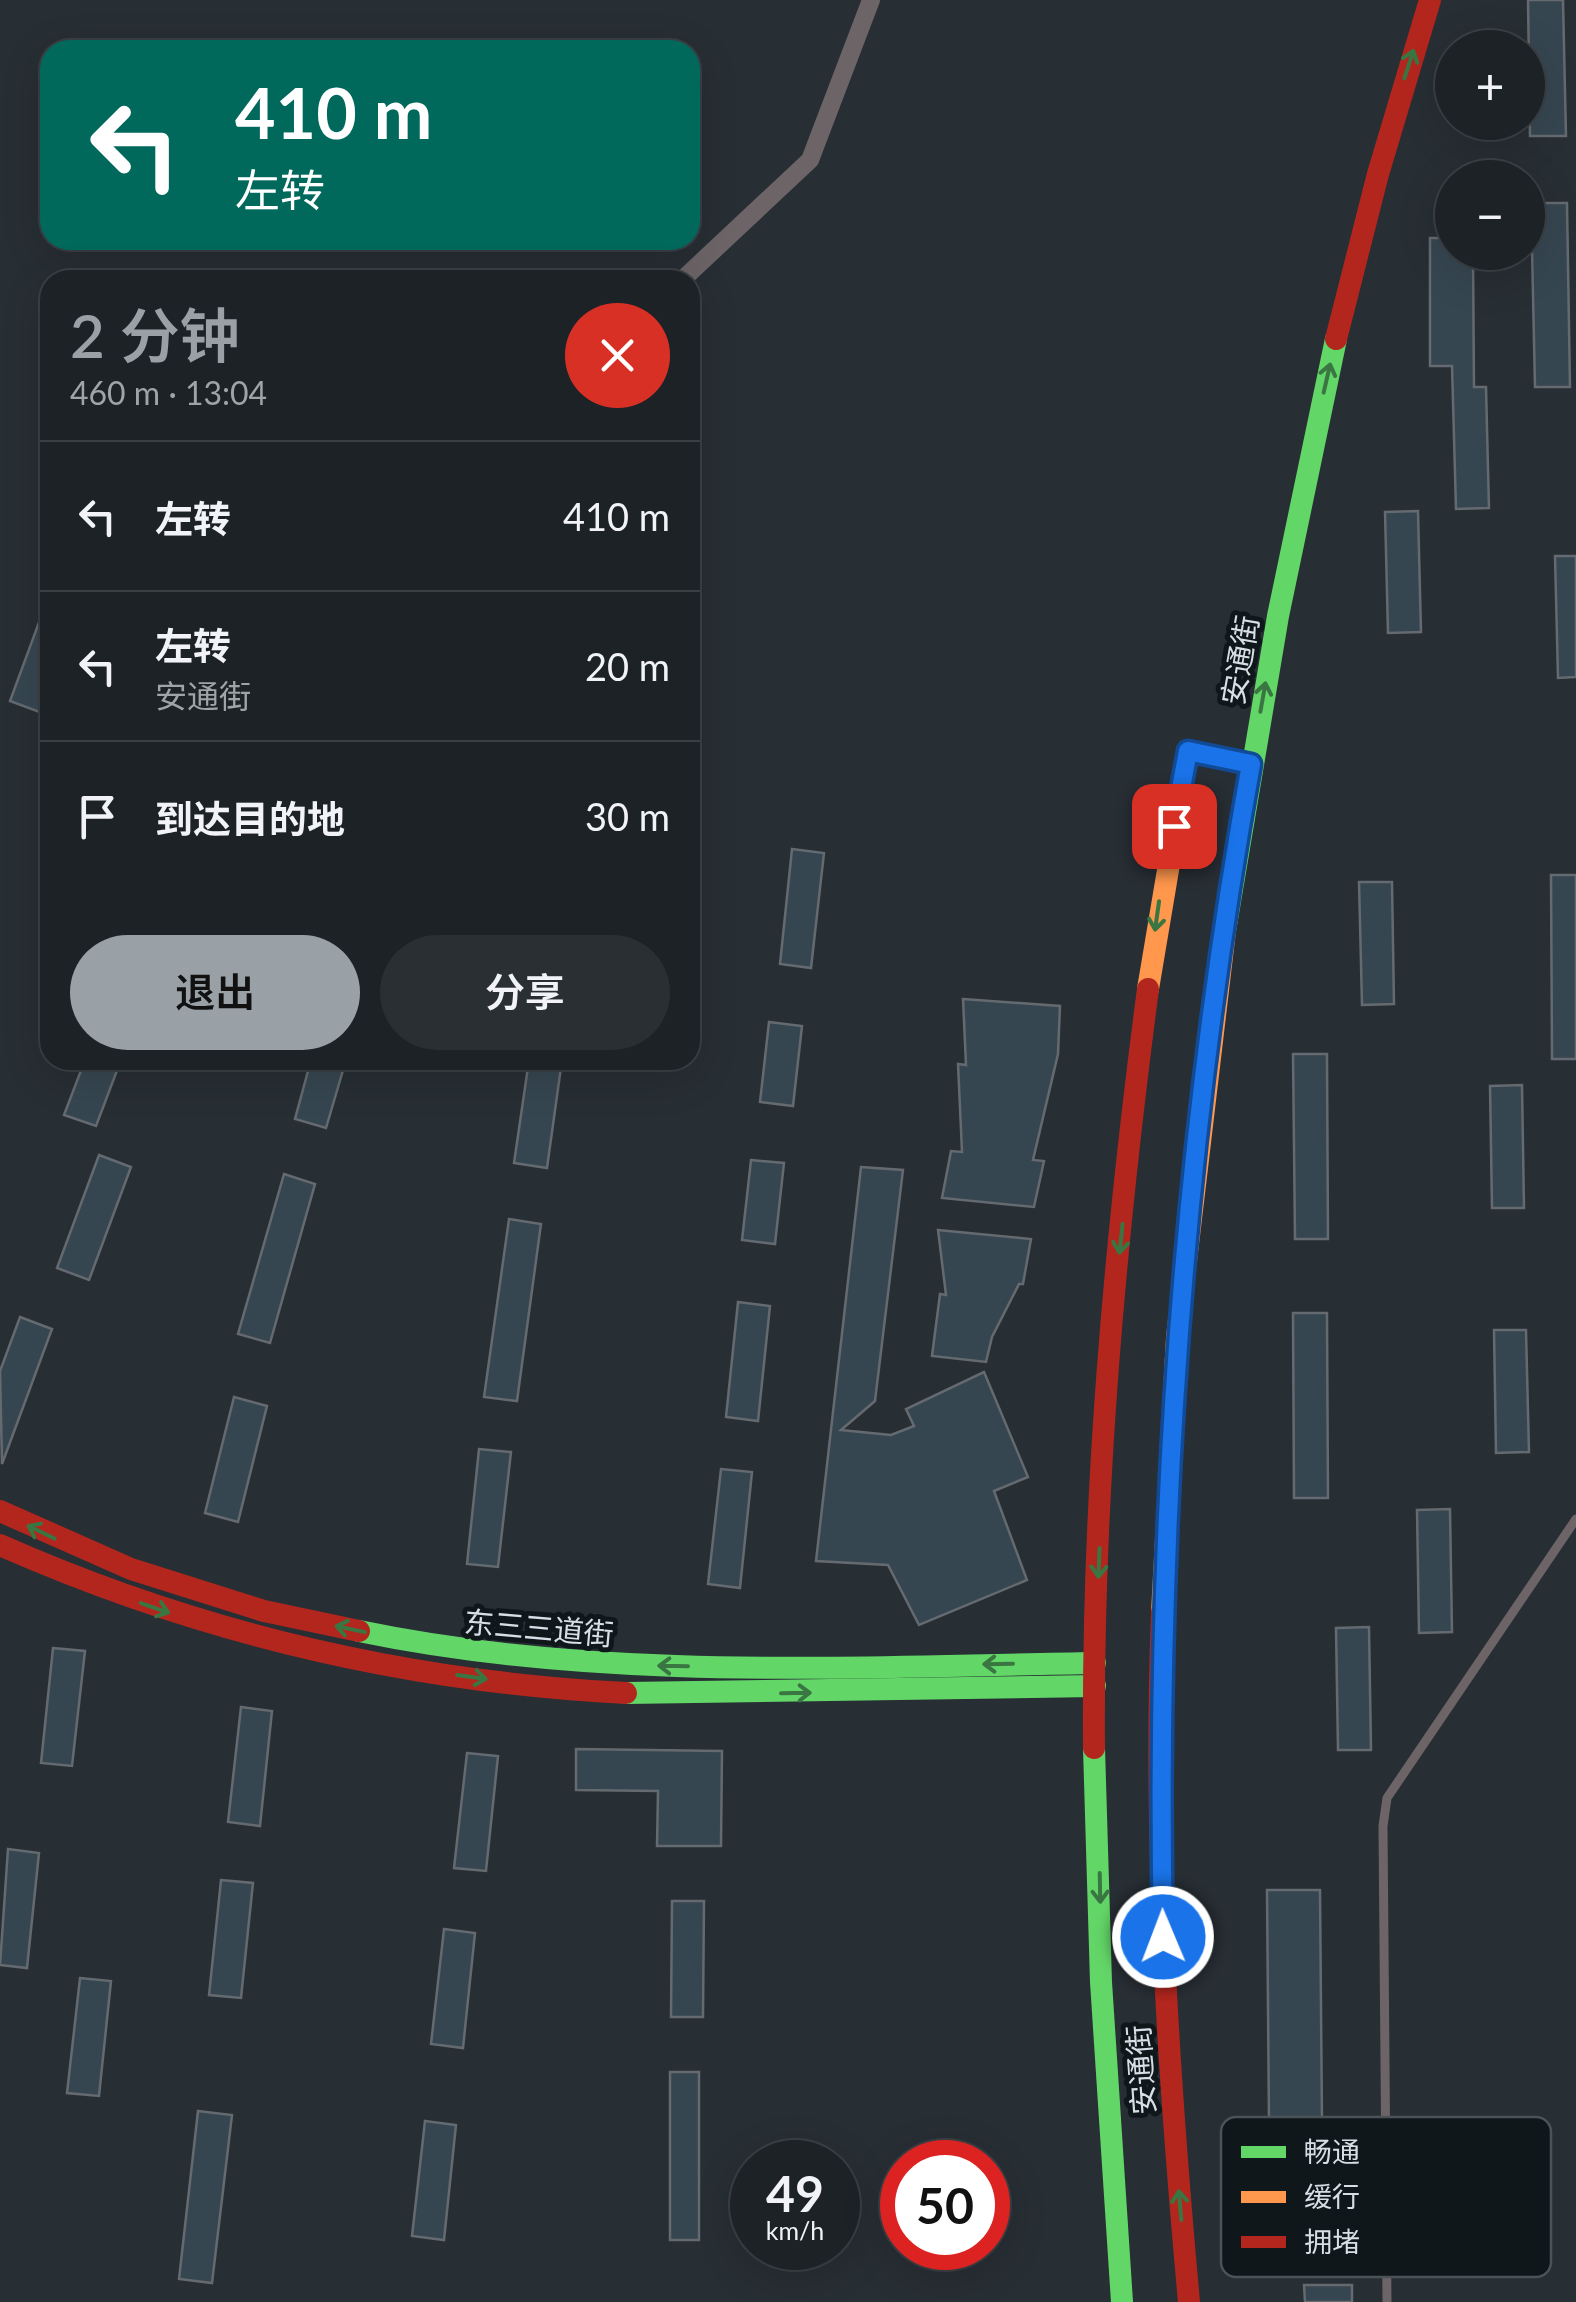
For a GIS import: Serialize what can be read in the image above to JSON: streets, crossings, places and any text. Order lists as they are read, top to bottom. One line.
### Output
{"streets":{"main road":["安通街","东三三道街"]},"crossings":[["安通街","东三三道街"]],"legend":["畅通","缓行","拥堵"],"page":{"map_buttons":["+","−"],"turn":["410 m","左转"],"heading":["2 分钟","460 m · 13:04"],"list":[{"name":"左转","value":"410 m"},{"name":"左转","note":"安通街","value":"20 m"},{"name":"到达目的地","value":"30 m"}],"buttons":["退出","分享"],"speed":"49 km/h","limit":"50"}}
